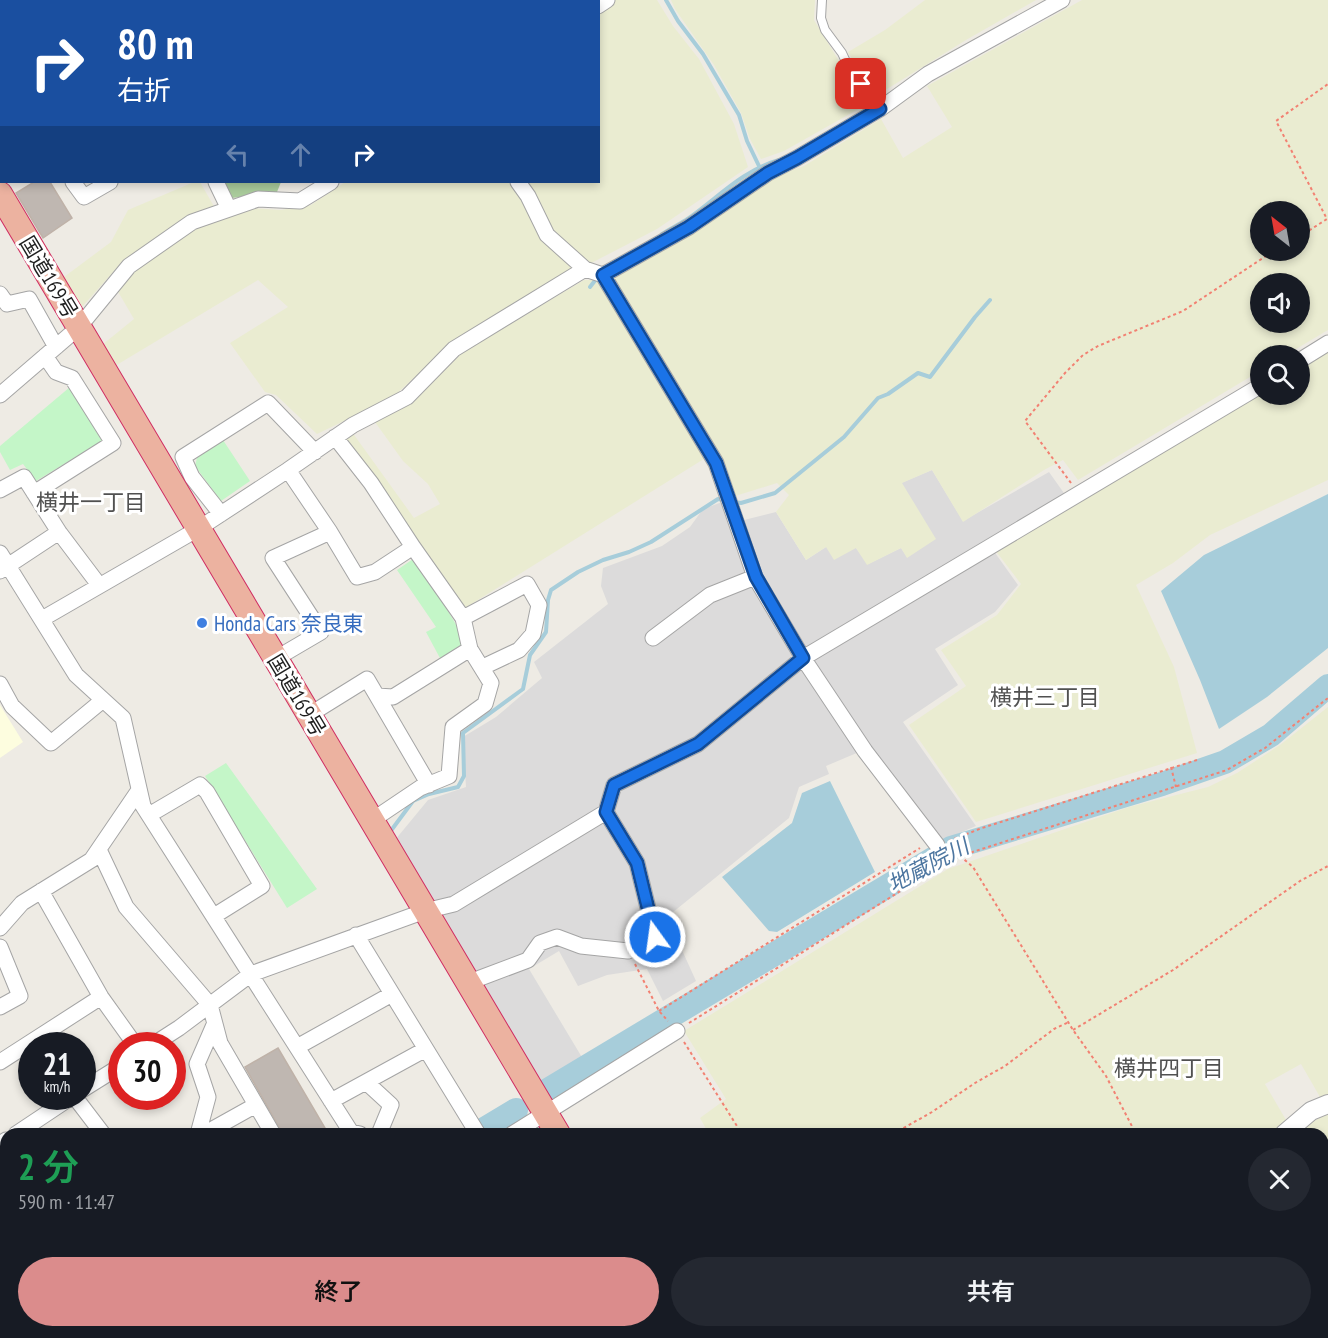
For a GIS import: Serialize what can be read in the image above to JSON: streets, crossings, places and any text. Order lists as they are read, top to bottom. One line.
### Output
{"streets":{"highway":["国道169号"]},"districts":["横井一丁目","横井三丁目","横井四丁目"],"water":["地蔵院川"],"places":["Honda Cars 奈良東"],"north":"top left","page":{"turn":["80 m","右折"],"speed":"21 km/h","limit":"30","heading":["2 分","590 m · 11:47"],"buttons":["終了","共有"]}}
